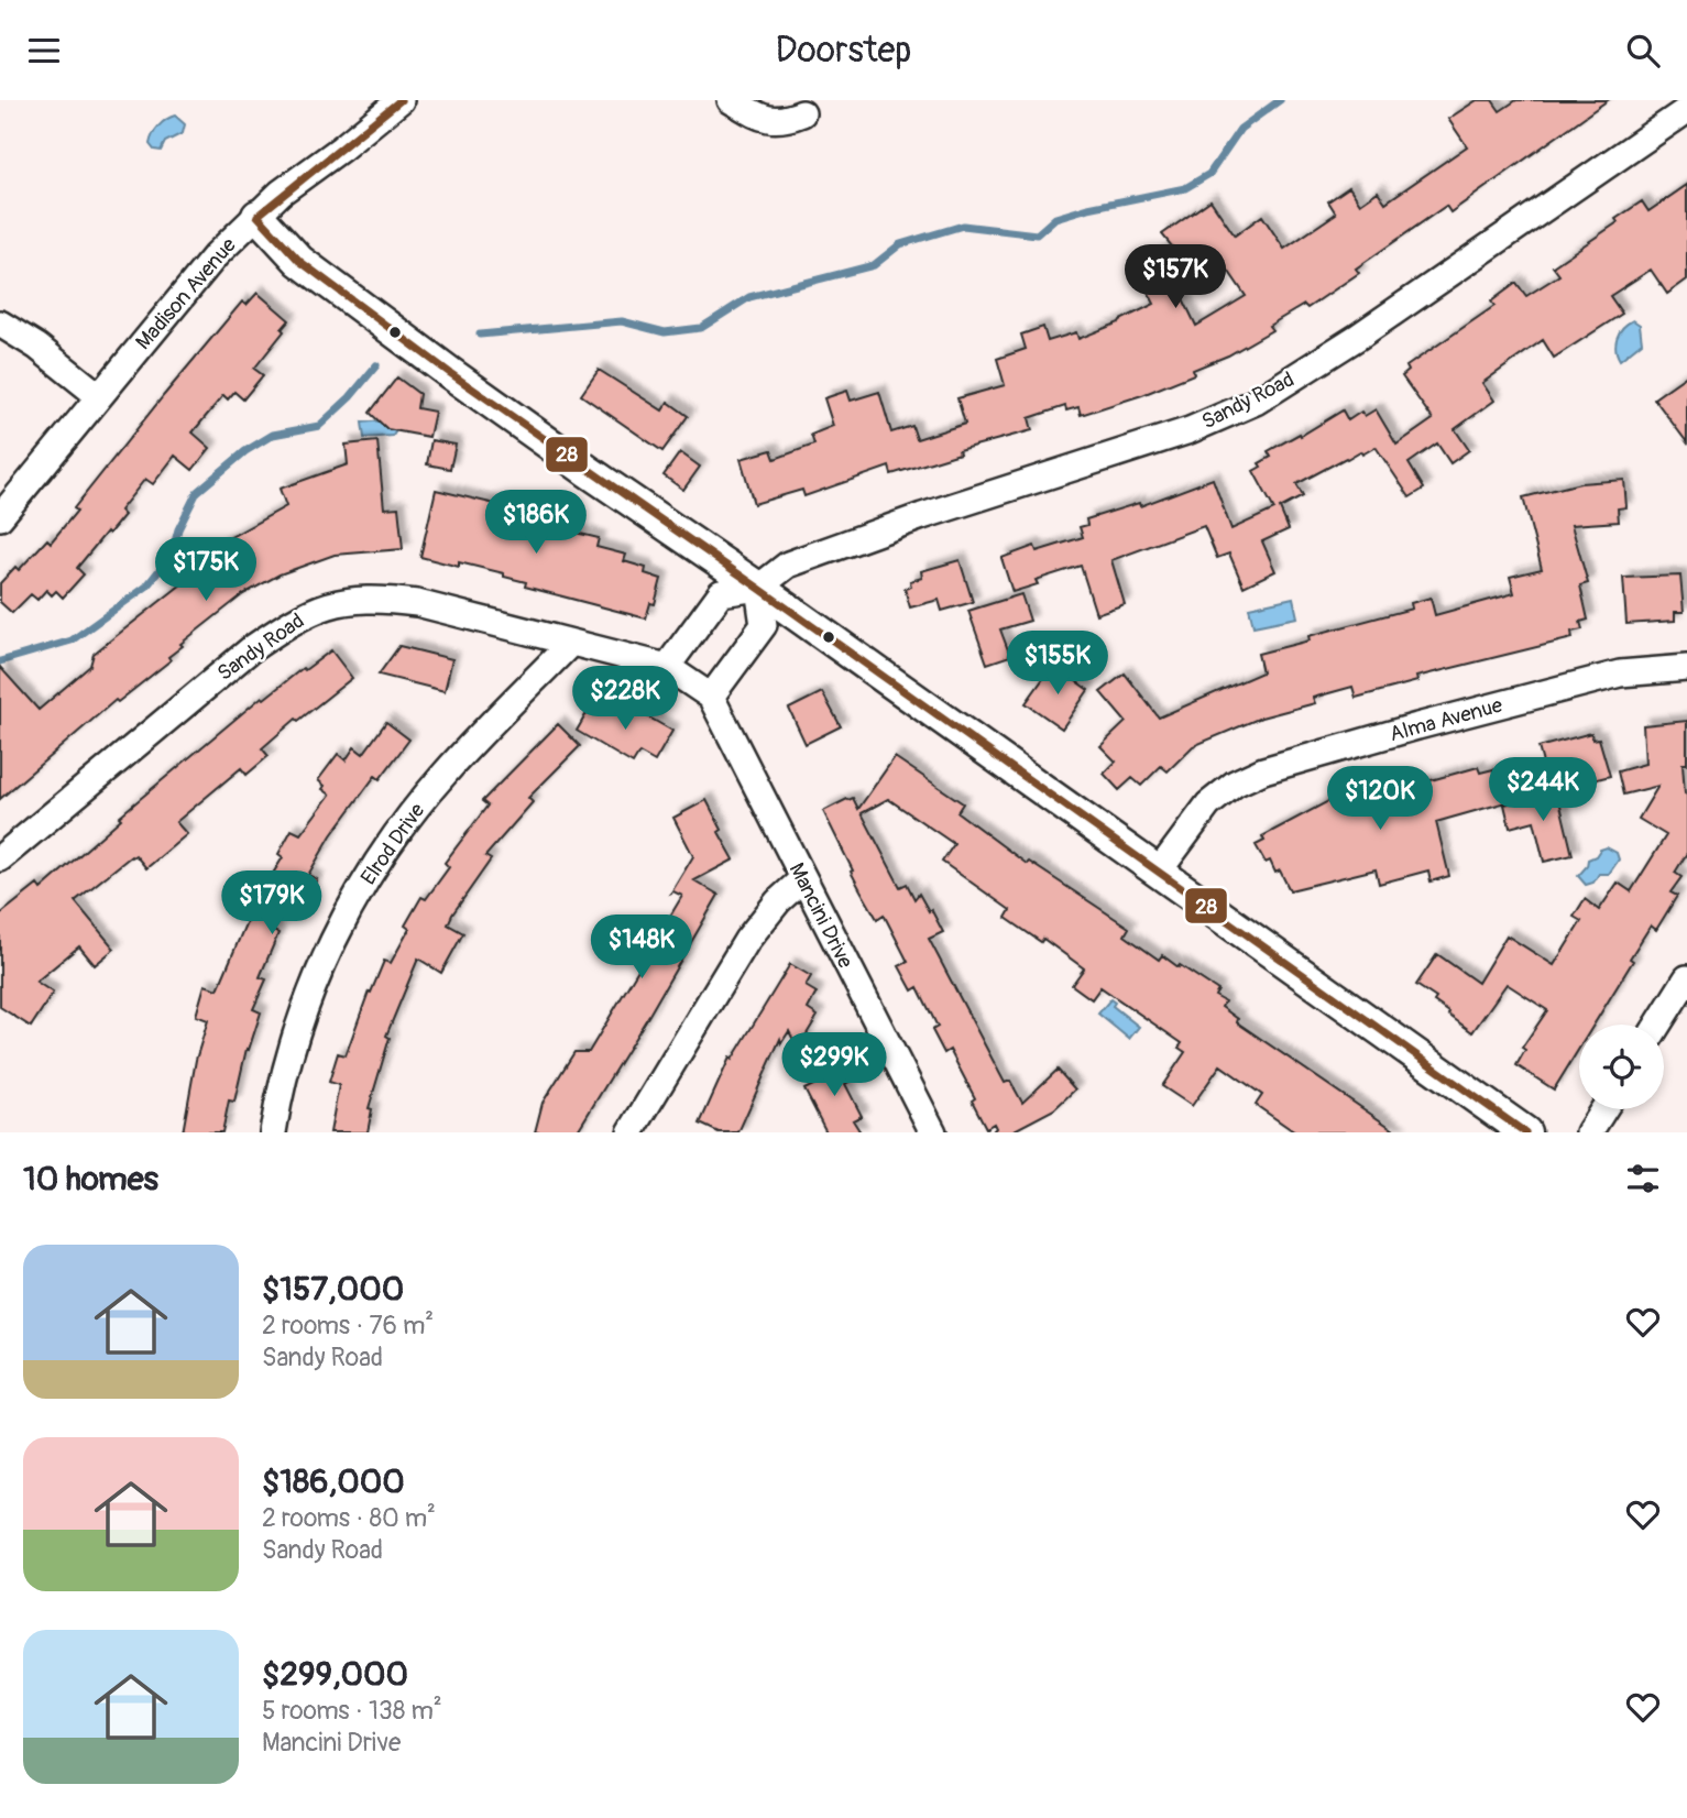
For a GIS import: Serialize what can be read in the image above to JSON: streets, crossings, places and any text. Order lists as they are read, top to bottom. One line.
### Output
{"streets":{"street":["Madison Avenue","Sandy Road","Alma Avenue","Elrod Drive","Mancini Drive"]},"crossings":[["Sandy Road","Elrod Drive"],["Sandy Road","Mancini Drive"]],"lines":["transit line 28"],"page":{"header":"Doorstep","price":["$157K","$186K","$175K","$155K","$228K","$244K","$120K","$179K","$148K","$299K"],"heading":"10 homes","list":[{"name":"$157,000","note":"2 rooms · 76 m² · Sandy Road"},{"name":"$186,000","note":"2 rooms · 80 m² · Sandy Road"},{"name":"$299,000","note":"5 rooms · 138 m² · Mancini Drive"}]}}
